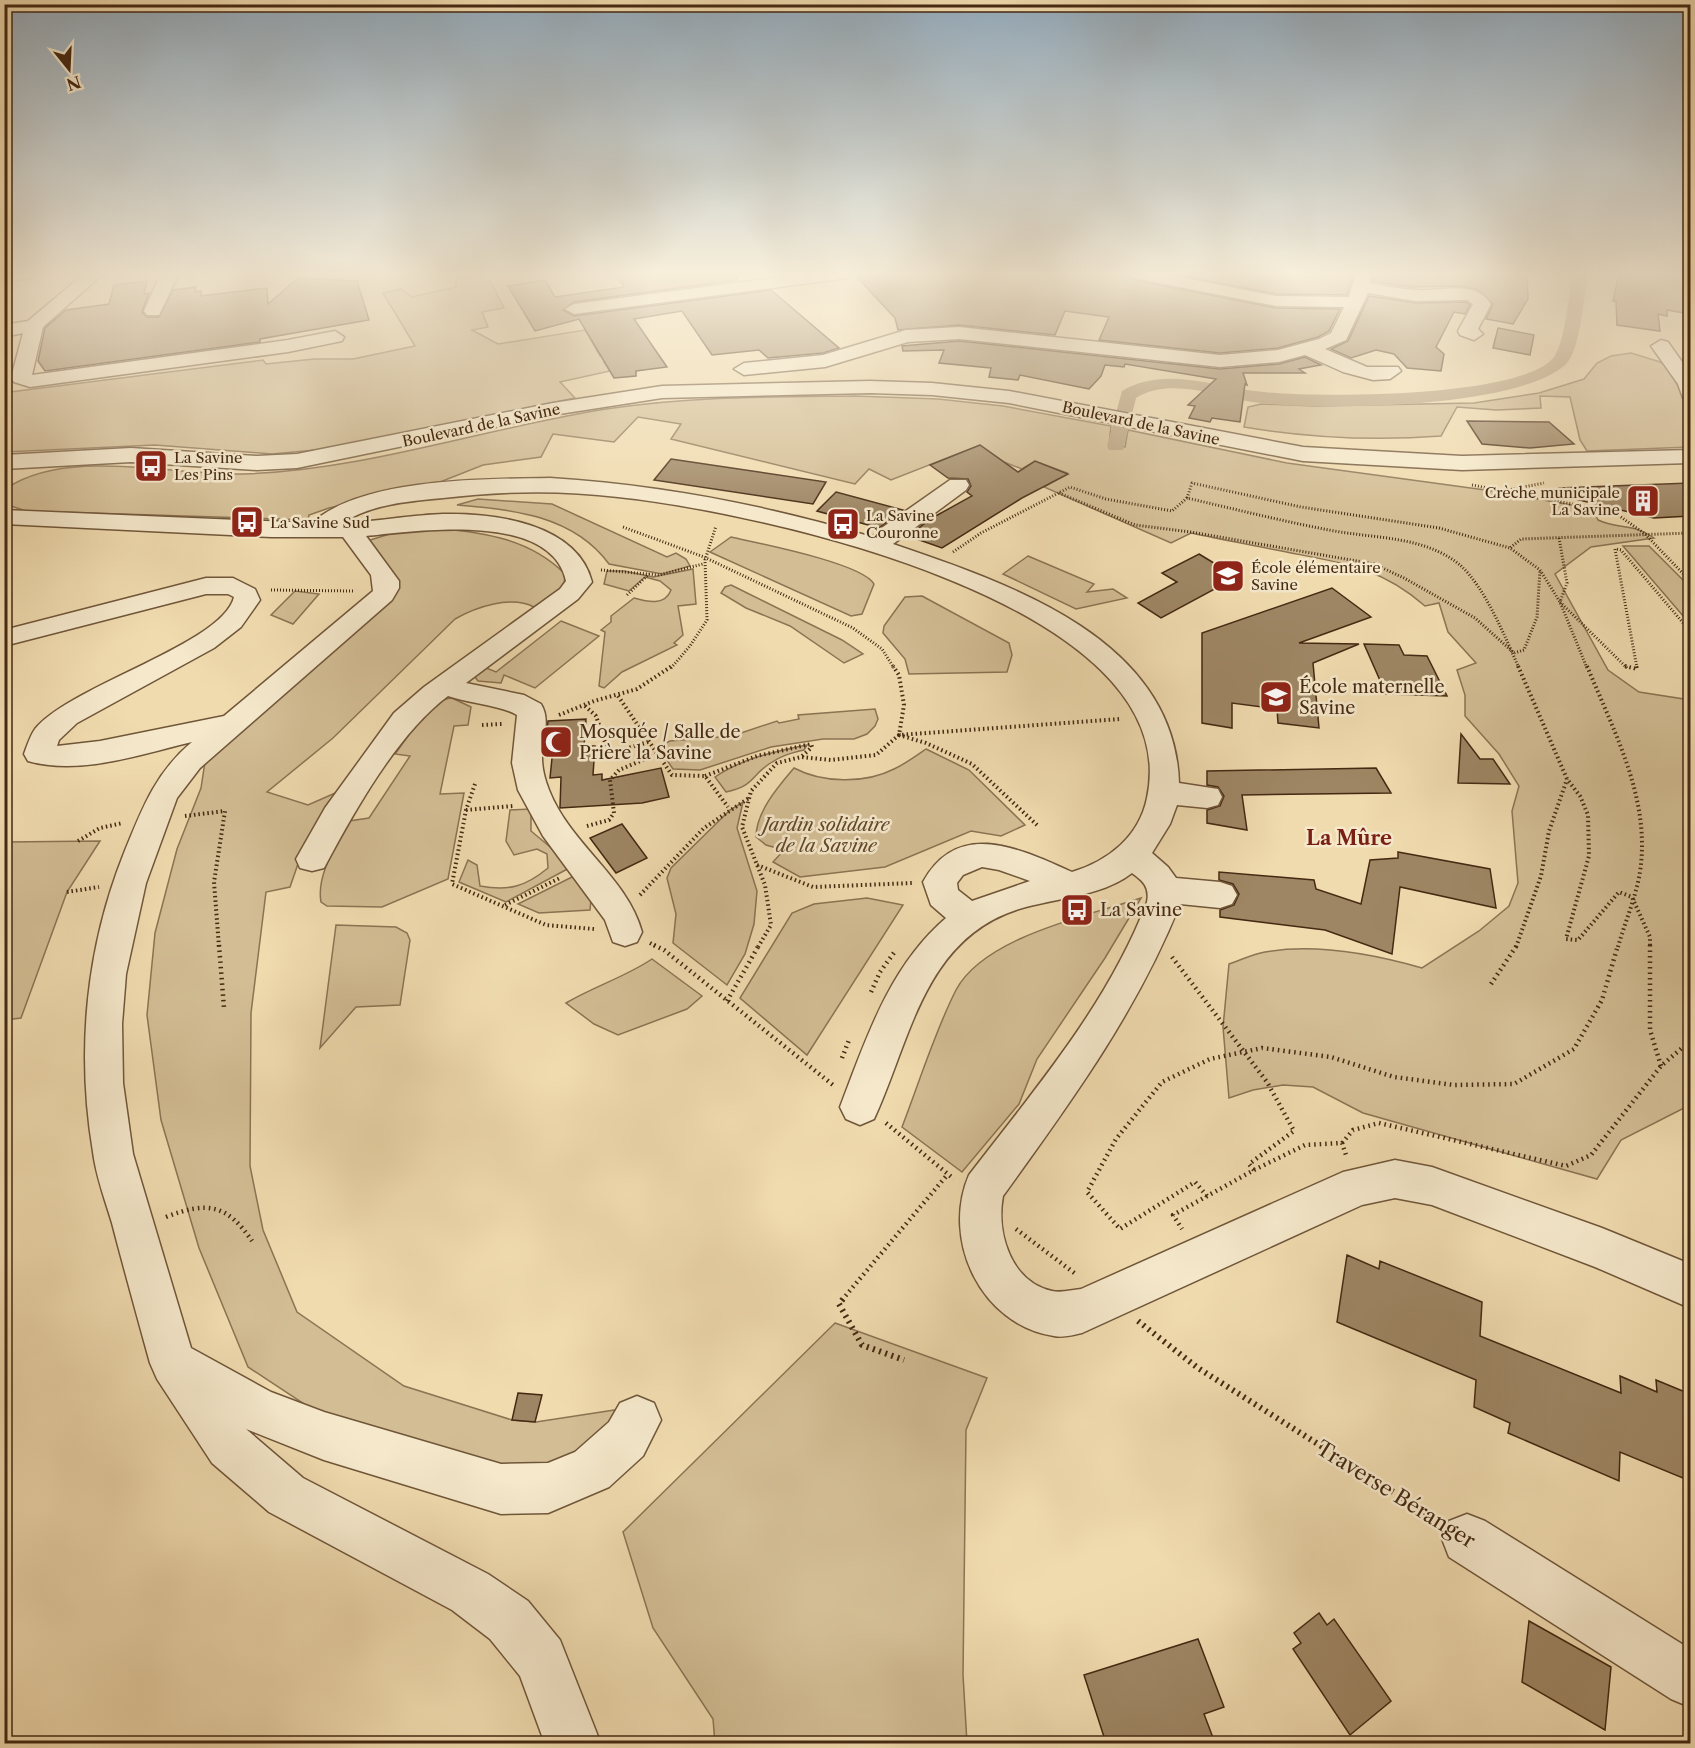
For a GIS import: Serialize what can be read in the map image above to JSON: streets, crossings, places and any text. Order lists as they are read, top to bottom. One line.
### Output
{"streets":{"street":["Boulevard de la Savine","Traverse Béranger"]},"districts":["La Mûre"],"parks":["Jardin solidaire de la Savine"],"places":{"bus stop":["La Savine Les Pins","La Savine Sud","La Savine Couronne","La Savine"],"building":["Crèche municipale La Savine"],"school or university":["École élémentaire Savine","École maternelle Savine"],"mosque":["Mosquée / Salle de Prière la Savine"]},"north":"bottom"}
